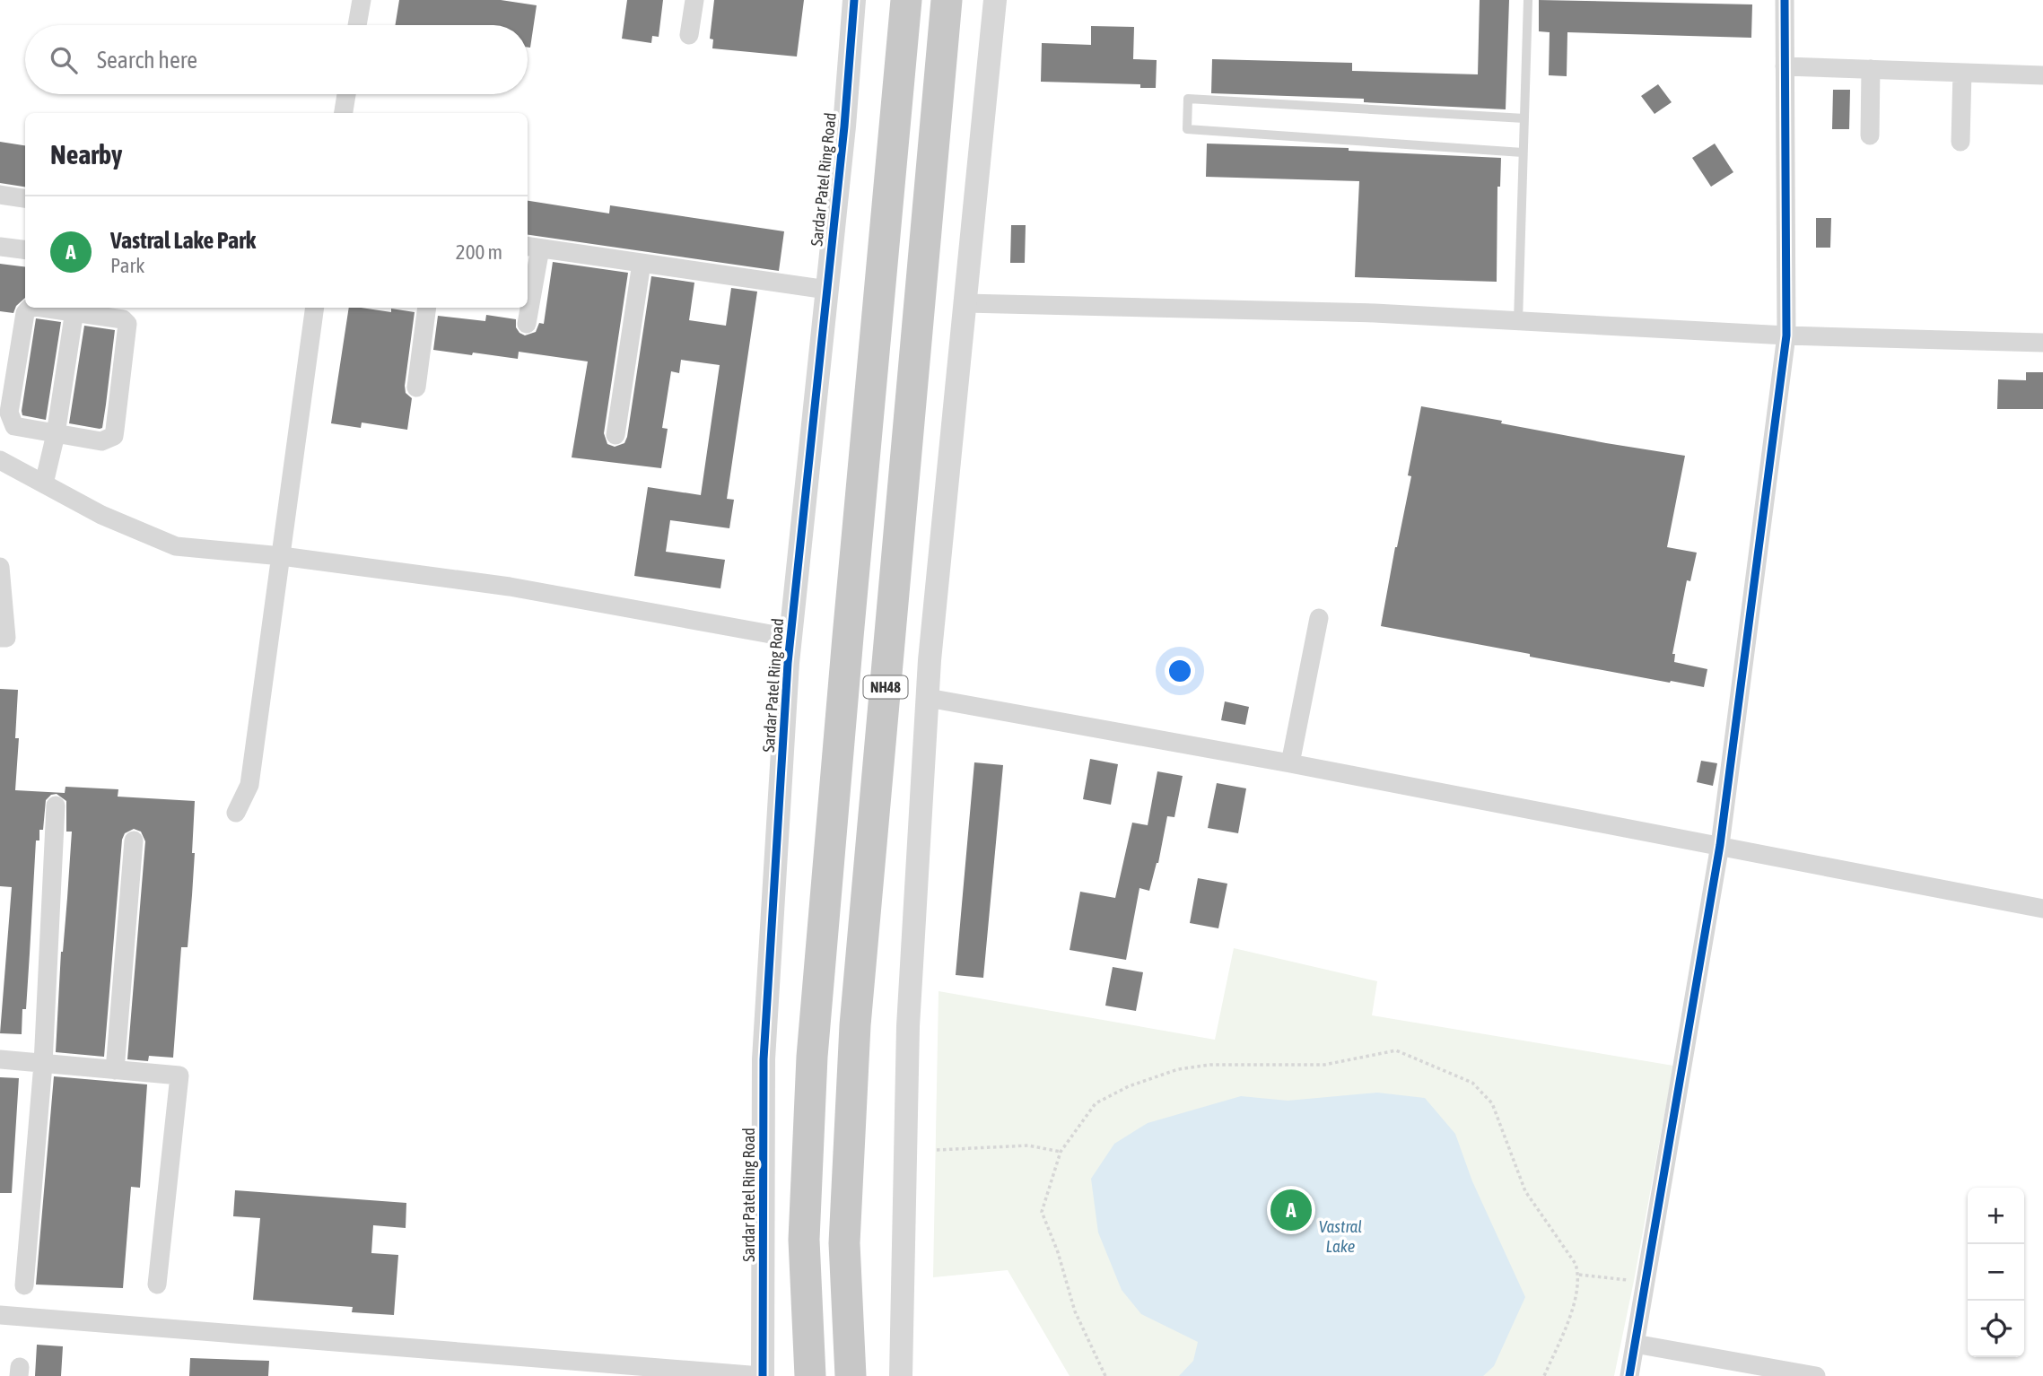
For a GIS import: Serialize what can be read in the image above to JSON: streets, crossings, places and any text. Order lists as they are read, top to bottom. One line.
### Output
{"streets":{"highway":["NH48"],"street":["Sardar Patel Ring Road"]},"water":["Vastral Lake"],"page":{"search":"Search here","heading":"Nearby","list":[{"mark":"A","name":"Vastral Lake Park","note":"Park","value":"200 m"}],"pins":"A","map_buttons":["+","−"]}}
